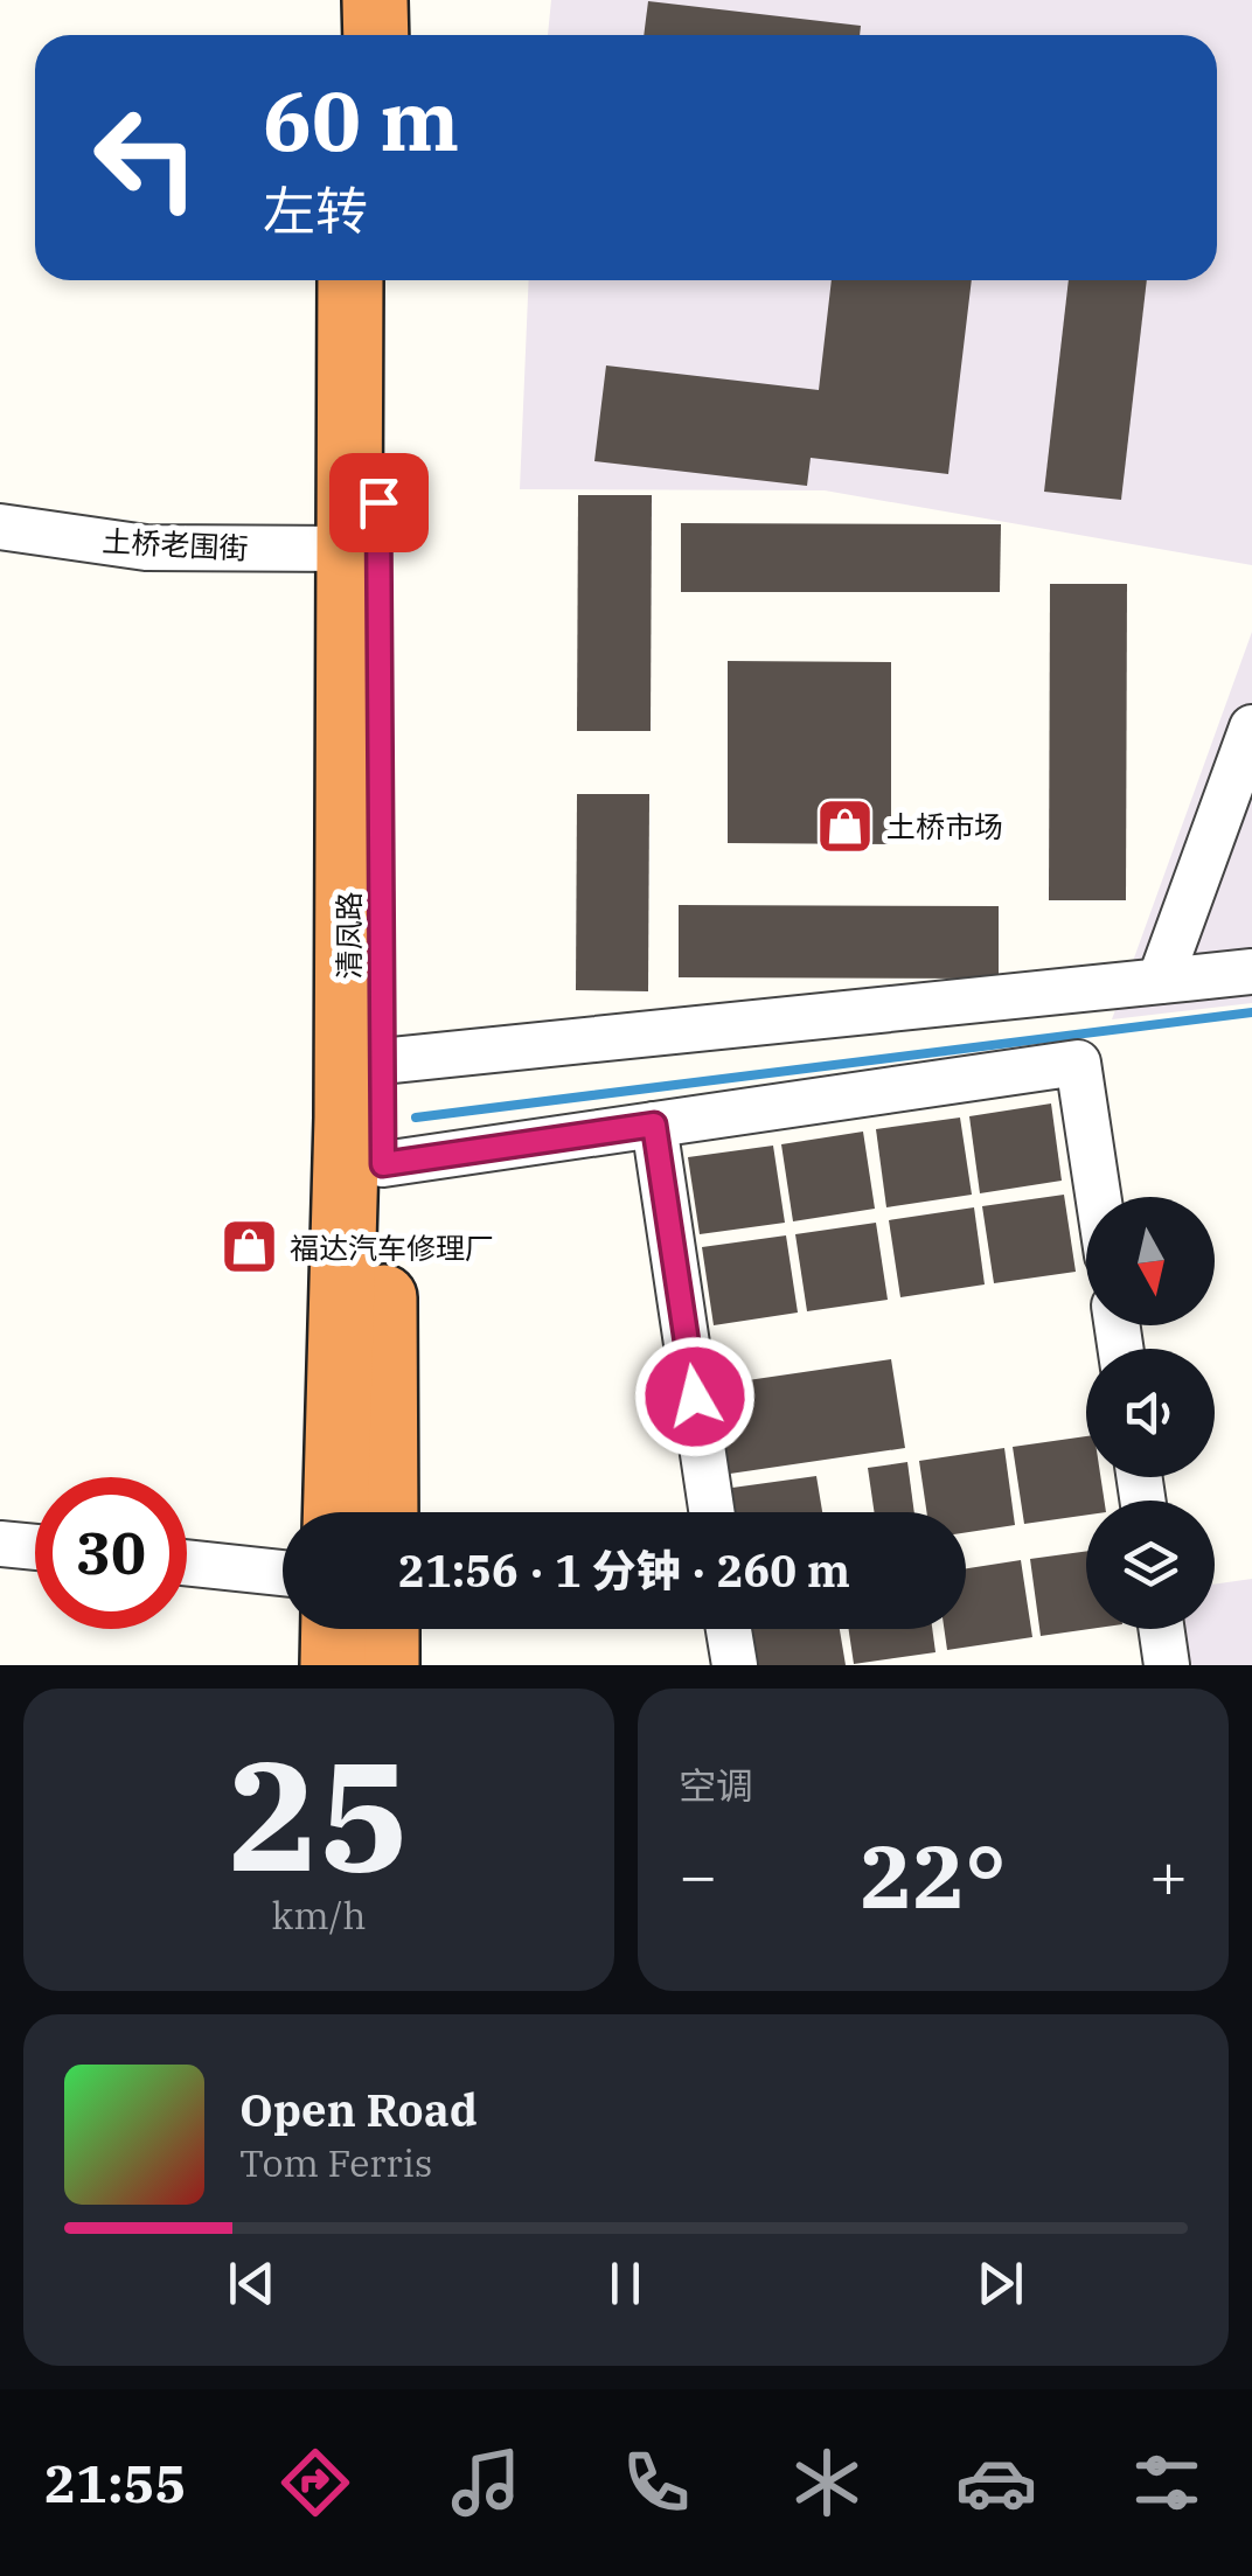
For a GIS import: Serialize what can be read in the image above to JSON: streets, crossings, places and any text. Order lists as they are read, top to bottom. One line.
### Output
{"streets":{"highway":["清凤路"],"street":["土桥老围街"]},"crossings":[["土桥老围街","清凤路"]],"places":{"shop":["土桥市场","福达汽车修理厂"]},"north":"bottom","page":{"turn":["60 m","左转"],"limit":"30","trip":"21:56 · 1 分钟 · 260 m","tile":[["25","km/h"],"空调"],"heat":["−","22°","+"],"song":["Open Road","Tom Ferris"],"tabs":"21:55"}}
